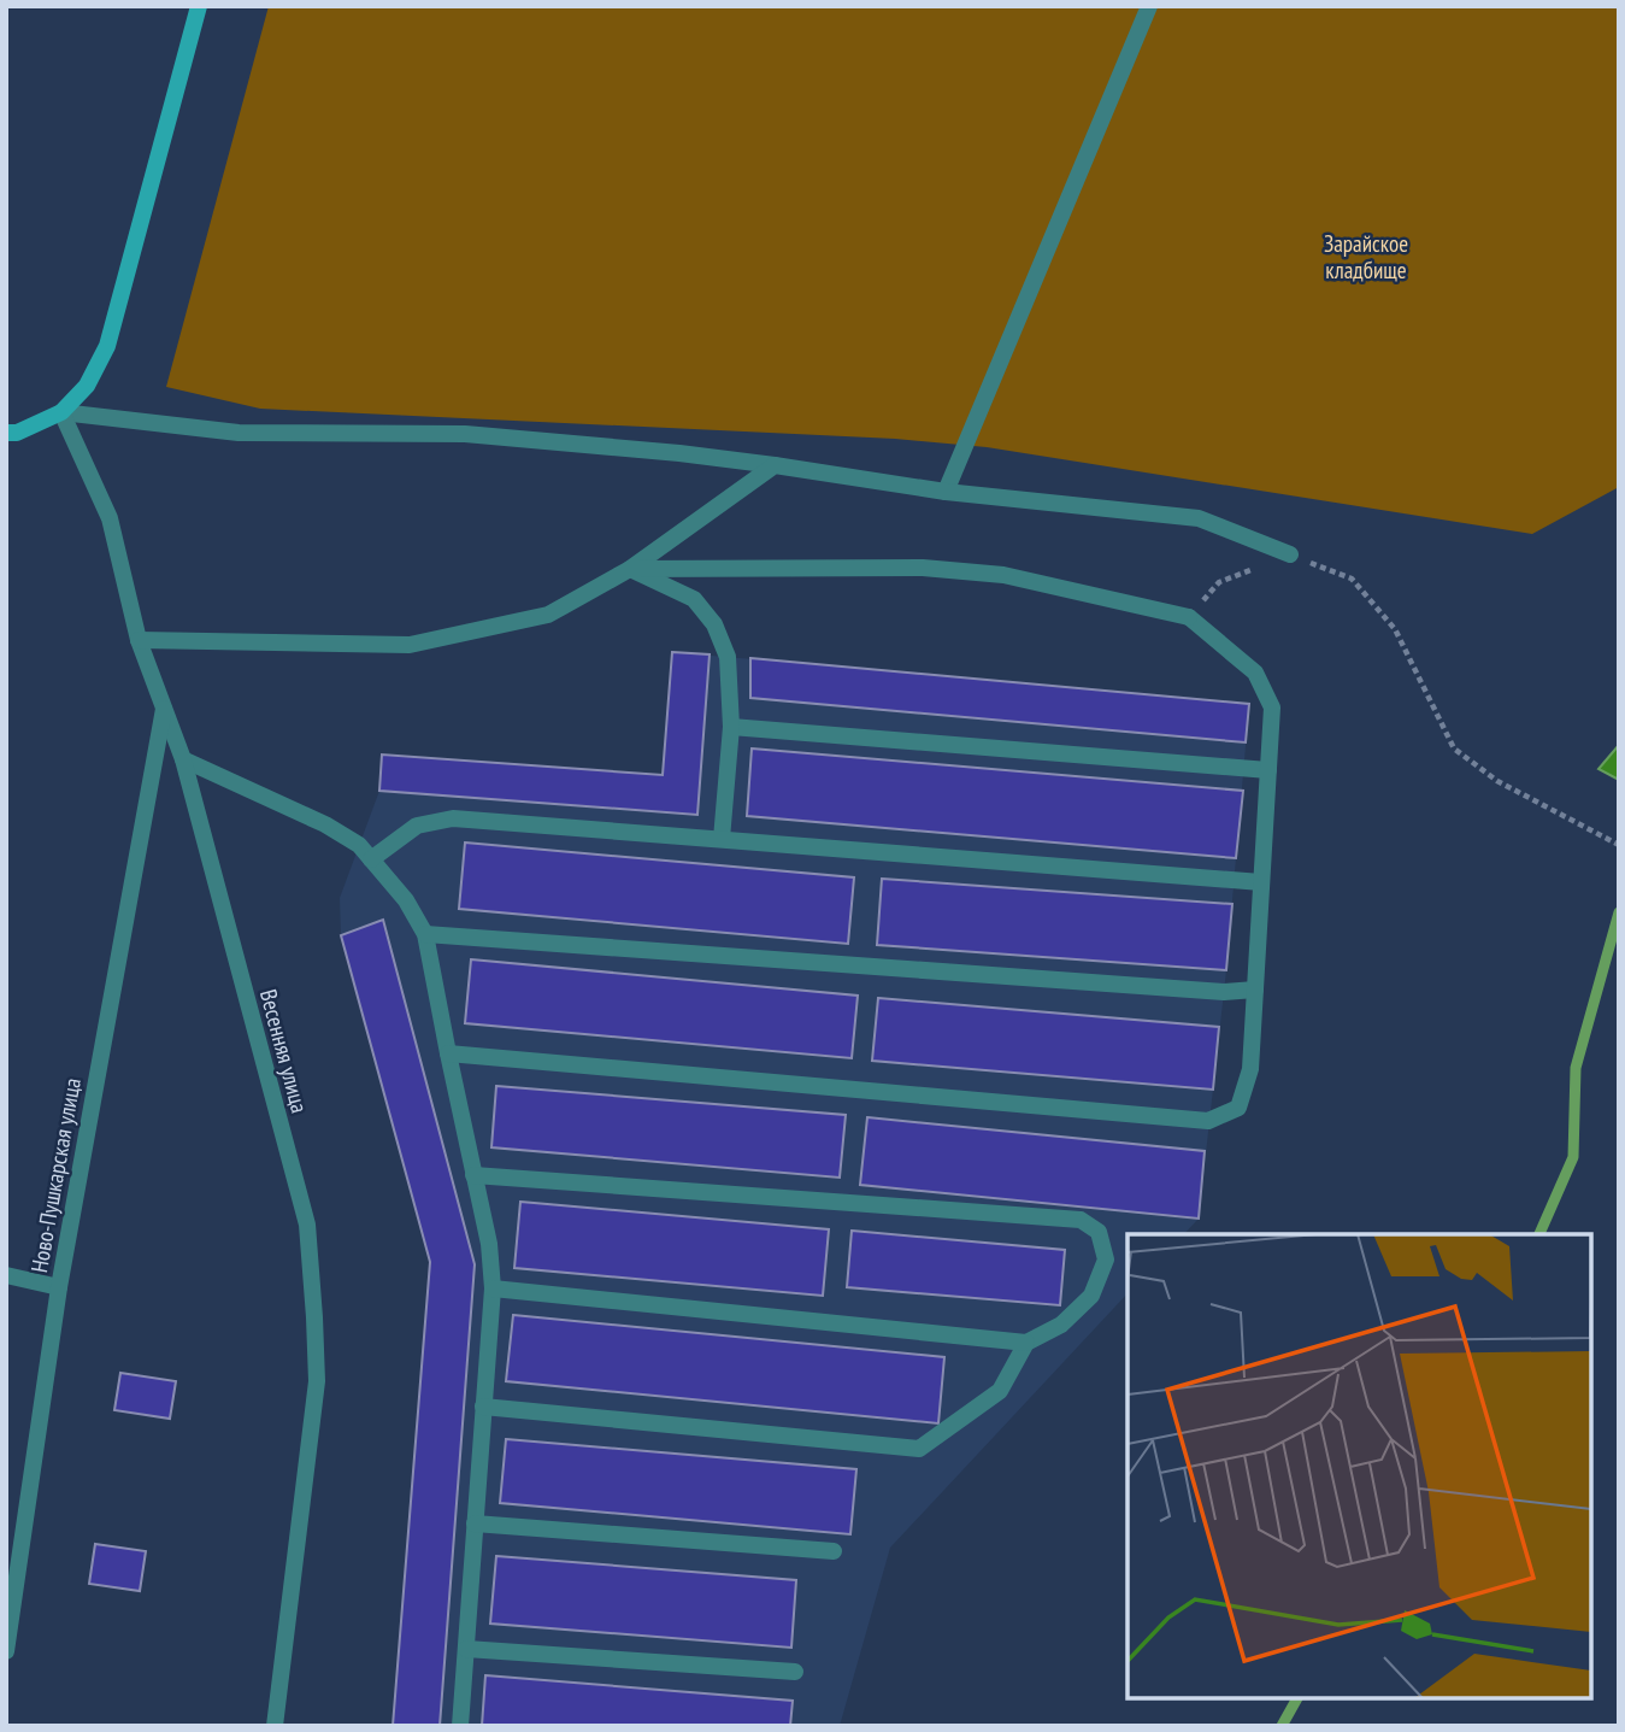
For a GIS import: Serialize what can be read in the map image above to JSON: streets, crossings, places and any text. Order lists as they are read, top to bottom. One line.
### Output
{"streets":{"street":["Весенняя улица","Ново-Пушкарская улица"]},"crossings":[["Весенняя улица","Ново-Пушкарская улица"]],"parks":["Зарайское кладбище"]}
